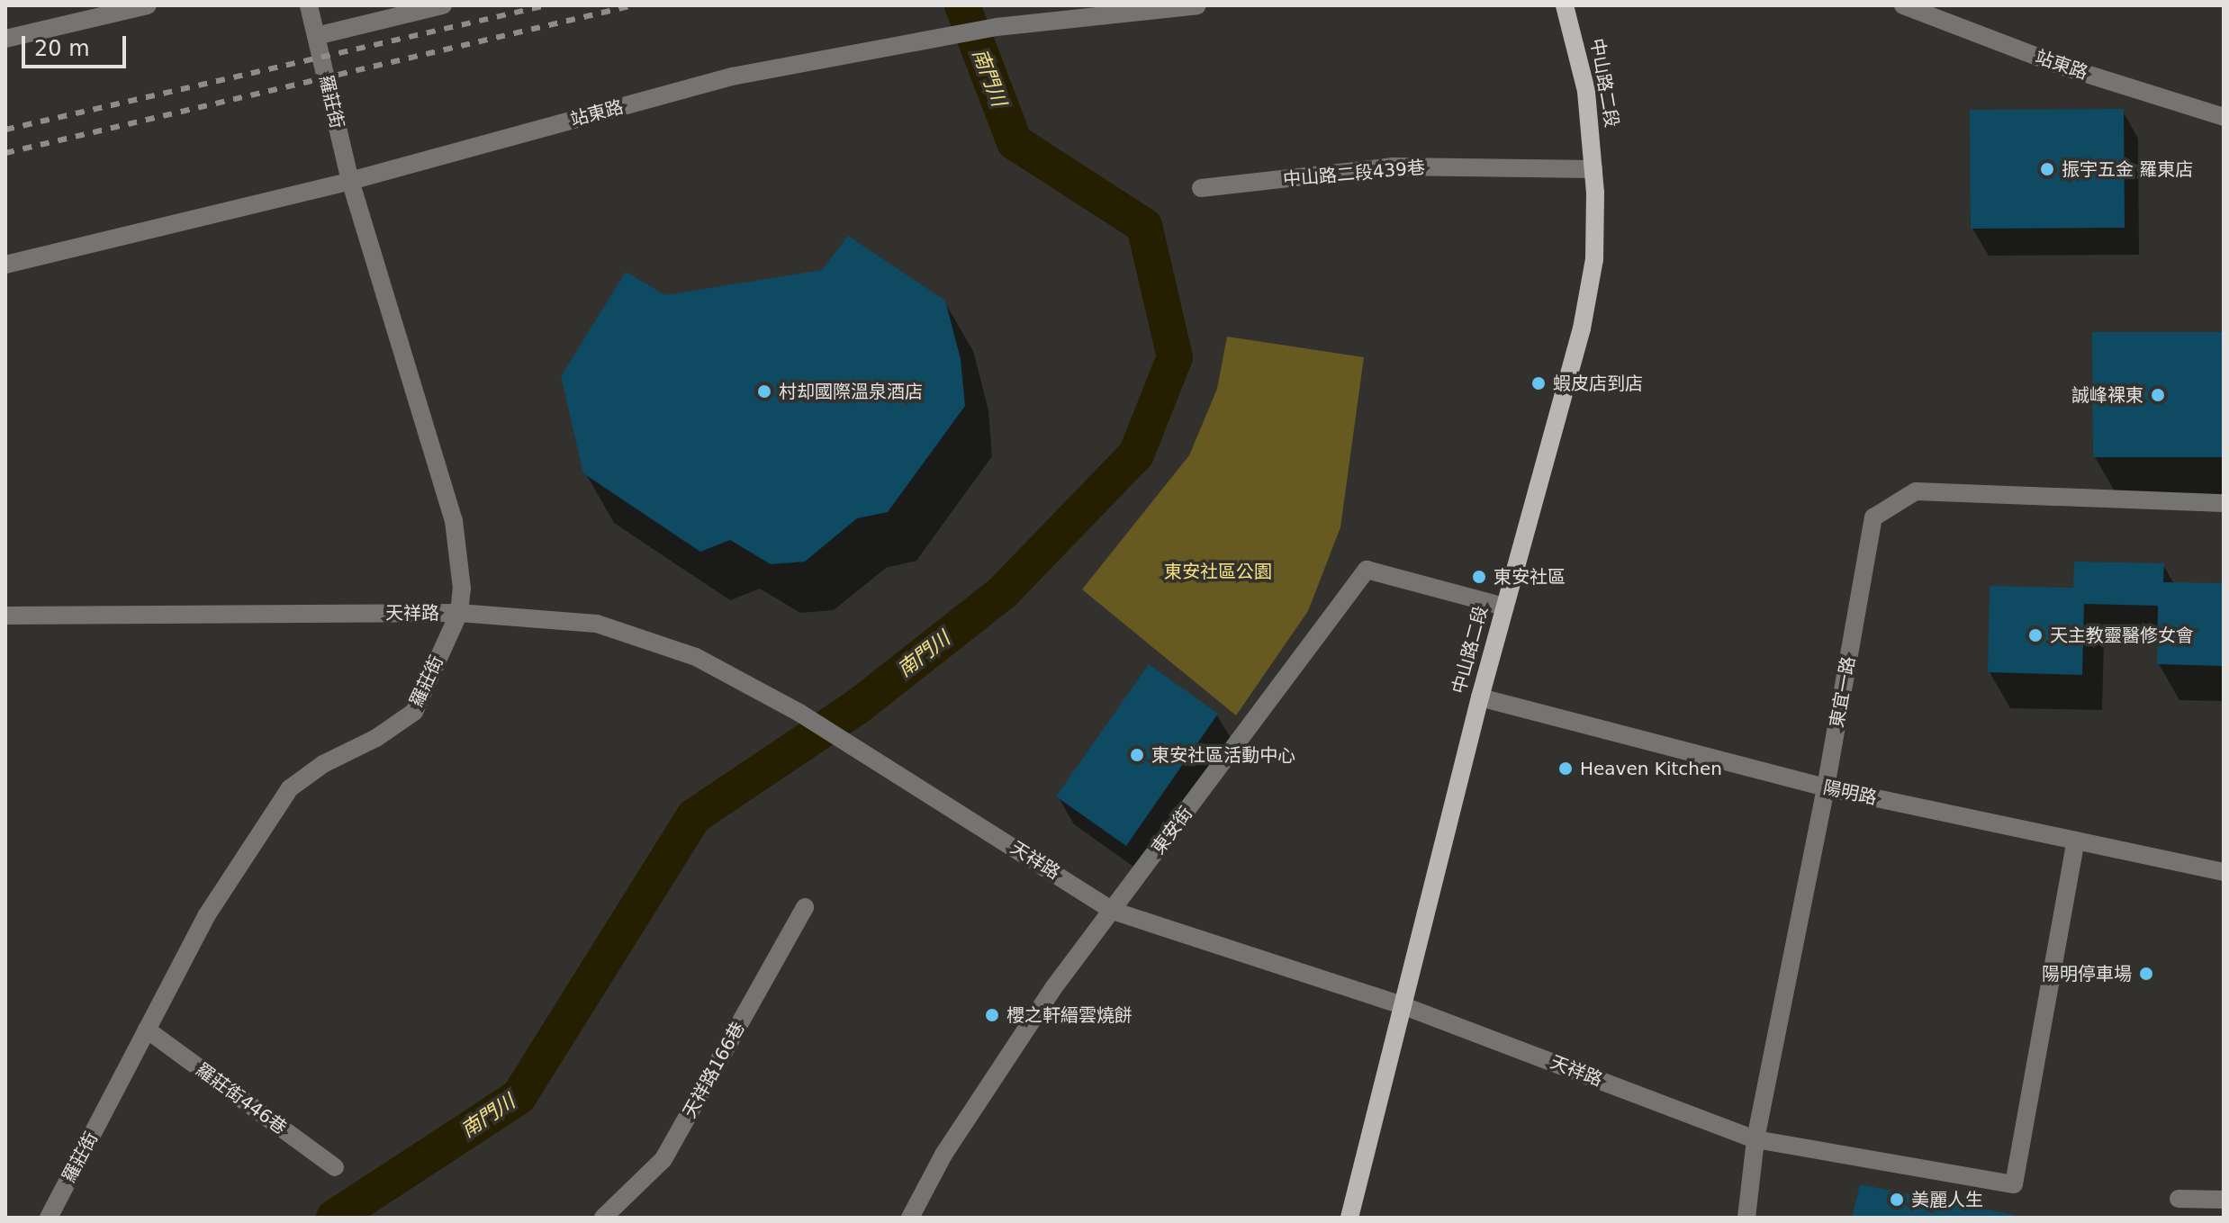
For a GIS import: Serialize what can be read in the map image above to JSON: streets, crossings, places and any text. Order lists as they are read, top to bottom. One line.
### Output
{"streets":{"main road":["中山路二段"],"street":["站東路","羅莊街","中山路二段439巷","天祥路","東宜一路","陽明路","東安街","天祥路166巷","羅莊街446巷"]},"crossings":[["站東路","羅莊街"],["中山路二段","中山路二段439巷"],["中山路二段","天祥路"],["中山路二段","陽明路"],["中山路二段","東安街"],["羅莊街","天祥路"],["羅莊街","羅莊街446巷"],["天祥路","東宜一路"],["天祥路","陽明路"],["天祥路","東安街"],["東宜一路","陽明路"]],"water":["南門川"],"parks":["東安社區公園"],"places":["振宇五金 羅東店","蝦皮店到店","村却國際溫泉酒店","誠峰裸東","東安社區","天主教靈醫修女會","東安社區活動中心","Heaven Kitchen","陽明停車場","櫻之軒縉雲燒餅","美麗人生"],"scale_bar":"20 m"}
